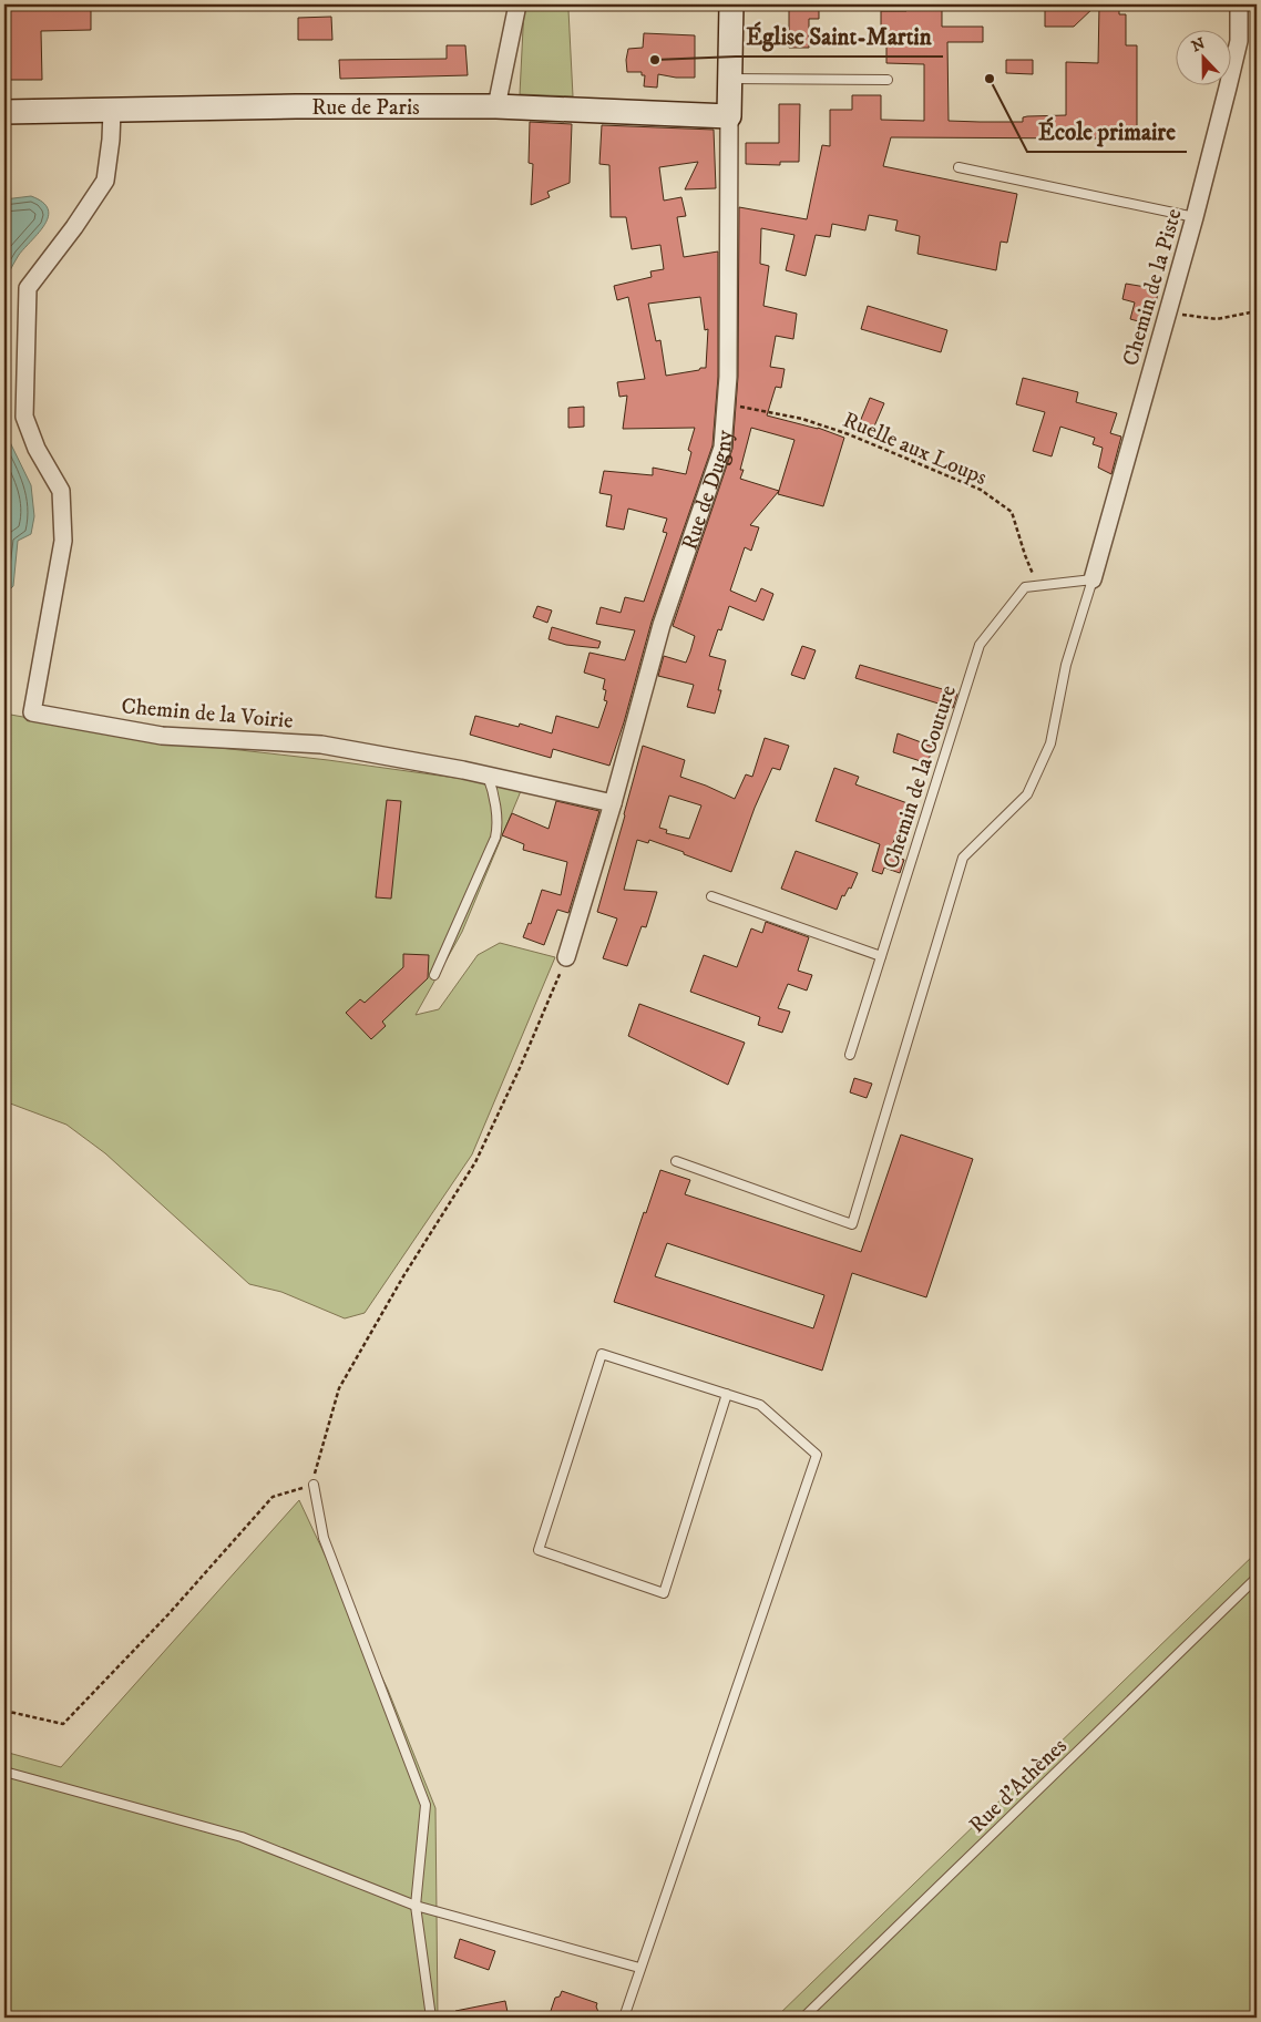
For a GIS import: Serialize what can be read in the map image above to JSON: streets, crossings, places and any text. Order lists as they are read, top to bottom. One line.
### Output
{"streets":{"street":["Rue de Paris","Chemin de la Piste","Rue de Dugny","Chemin de la Voirie"],"lane":["Chemin de la Couture","Rue d'Athènes"],"path":["Ruelle aux Loups"]},"crossings":[["Rue de Paris","Rue de Dugny"],["Rue de Paris","Chemin de la Voirie"],["Chemin de la Piste","Chemin de la Couture"],["Ruelle aux Loups","Rue de Dugny"],["Ruelle aux Loups","Chemin de la Couture"],["Rue de Dugny","Chemin de la Voirie"]],"places":["Église Saint-Martin","École primaire"],"north":"top"}
